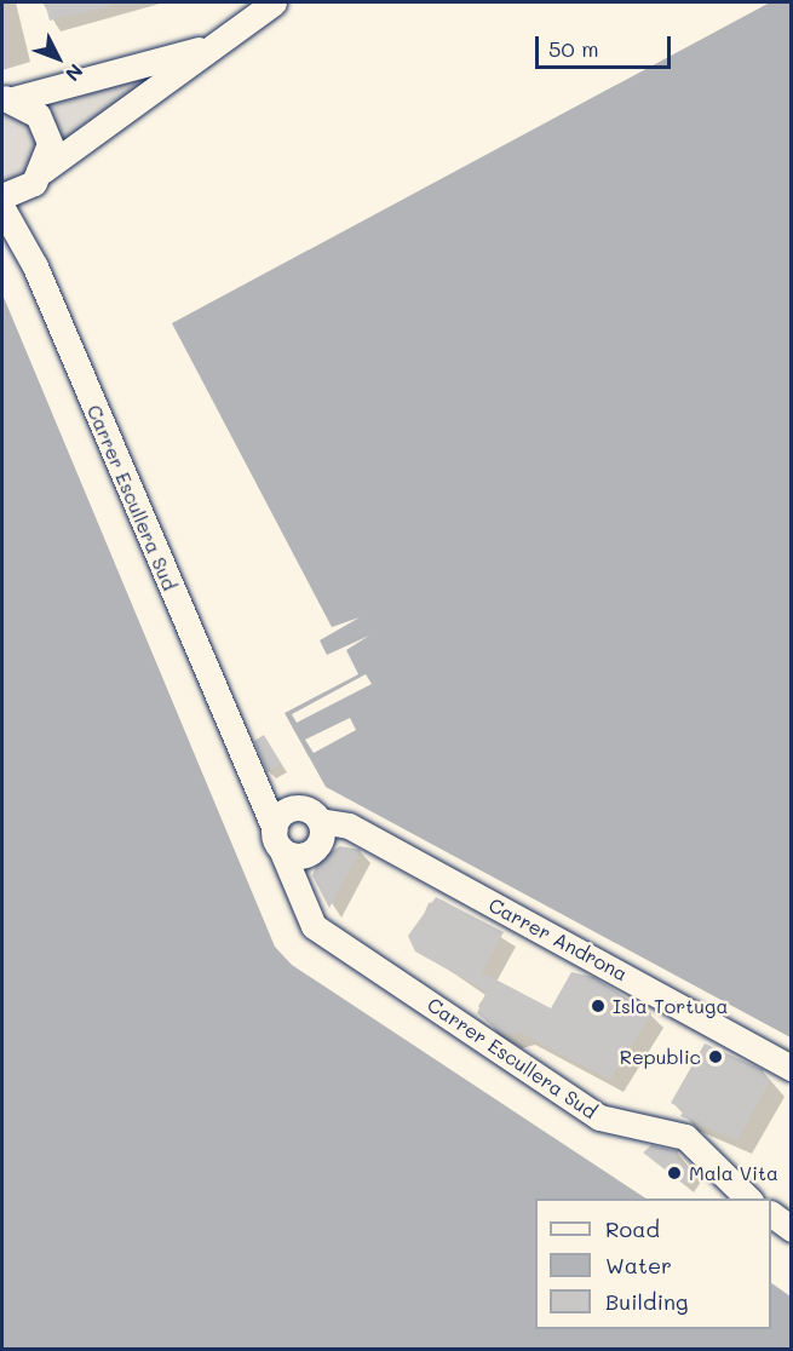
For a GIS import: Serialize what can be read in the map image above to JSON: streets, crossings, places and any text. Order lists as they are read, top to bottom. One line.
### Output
{"streets":{"street":["Carrer Escullera Sud","Carrer Androna"]},"crossings":[["Carrer Escullera Sud","Carrer Androna"]],"places":["Isla Tortuga","Republic","Mala Vita"],"legend":["Road","Water","Building"],"scale_bar":"50 m","north":"bottom right"}
